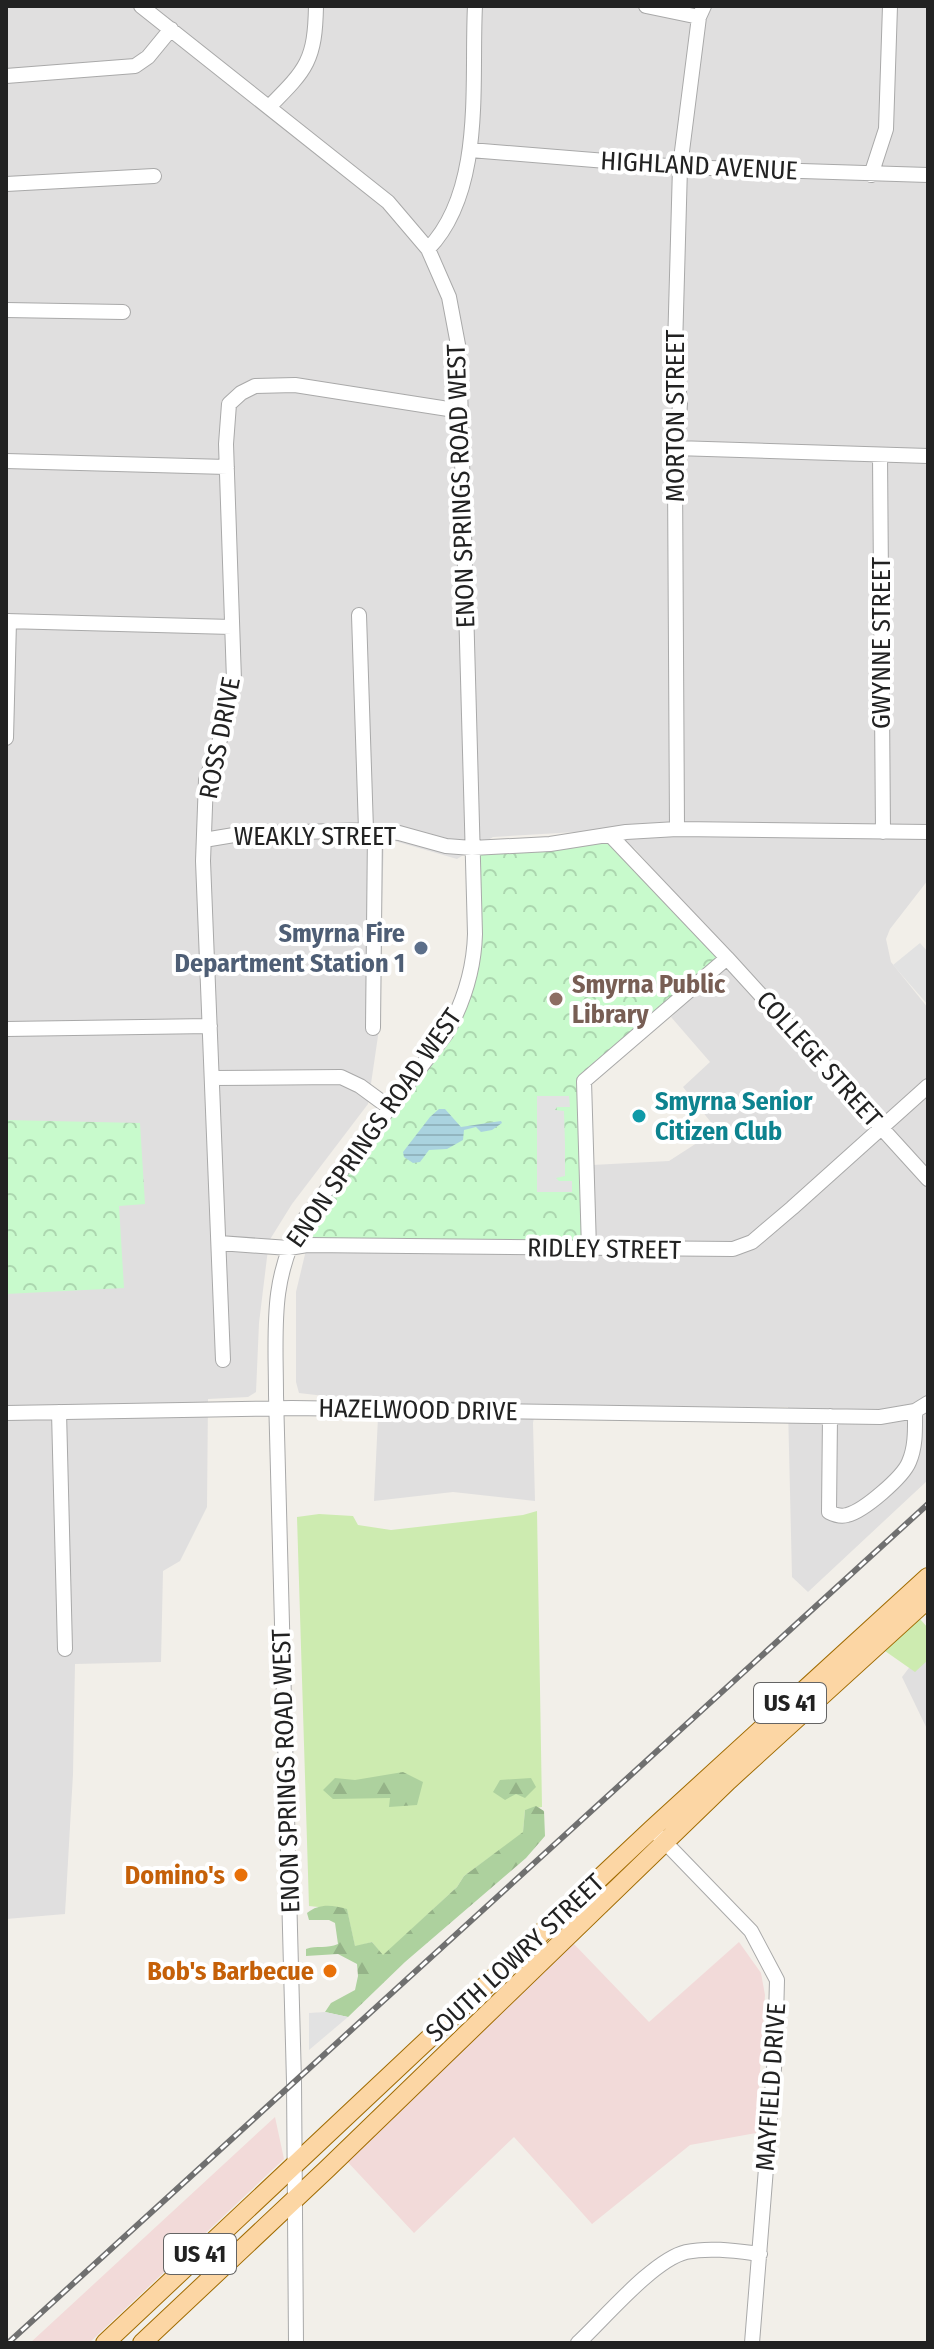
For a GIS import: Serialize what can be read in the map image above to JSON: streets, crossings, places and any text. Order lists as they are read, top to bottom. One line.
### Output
{"streets":{"main road":["US 41","SOUTH LOWRY STREET"],"street":["HIGHLAND AVENUE","MORTON STREET","ENON SPRINGS ROAD WEST","GWYNNE STREET","ROSS DRIVE","WEAKLY STREET","COLLEGE STREET","RIDLEY STREET","HAZELWOOD DRIVE","MAYFIELD DRIVE"]},"crossings":[["HIGHLAND AVENUE","MORTON STREET"],["ENON SPRINGS ROAD WEST","ROSS DRIVE"],["ENON SPRINGS ROAD WEST","WEAKLY STREET"],["ENON SPRINGS ROAD WEST","RIDLEY STREET"],["ENON SPRINGS ROAD WEST","HAZELWOOD DRIVE"],["ENON SPRINGS ROAD WEST","US 41"],["ENON SPRINGS ROAD WEST","SOUTH LOWRY STREET"],["ROSS DRIVE","WEAKLY STREET"],["ROSS DRIVE","RIDLEY STREET"],["COLLEGE STREET","RIDLEY STREET"],["US 41","SOUTH LOWRY STREET"],["US 41","MAYFIELD DRIVE"],["SOUTH LOWRY STREET","MAYFIELD DRIVE"]],"places":["Smyrna Fire Department Station 1","Smyrna Public Library","Smyrna Senior Citizen Club","Domino's","Bob's Barbecue"]}
